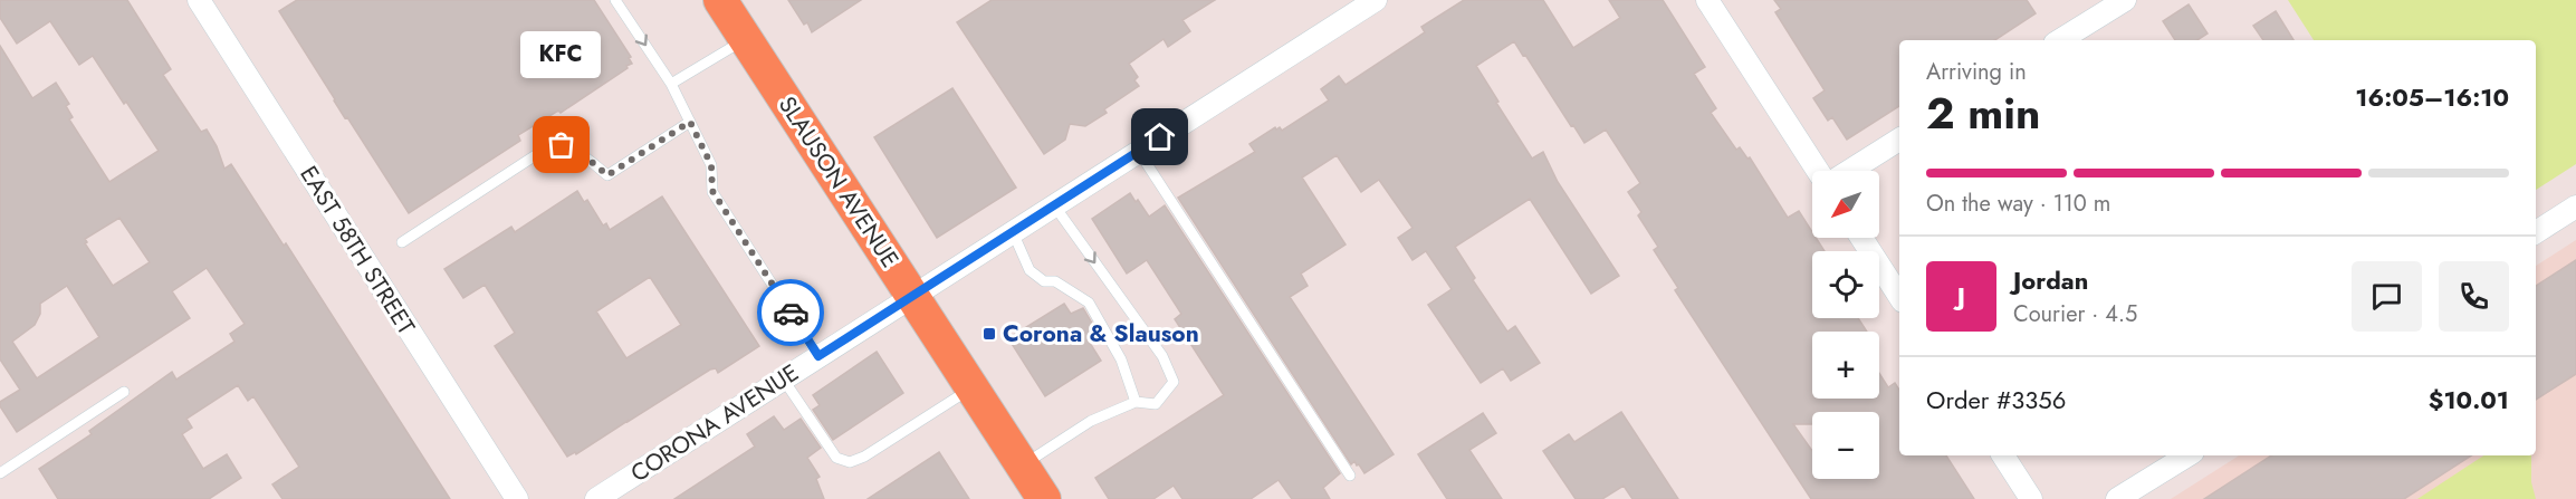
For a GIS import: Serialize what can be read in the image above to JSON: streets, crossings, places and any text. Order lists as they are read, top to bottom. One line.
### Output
{"streets":{"main road":["SLAUSON AVENUE"],"street":["EAST 58TH STREET","CORONA AVENUE"]},"crossings":[["SLAUSON AVENUE","CORONA AVENUE"]],"places":{"other":["KFC"],"transit":["Corona & Slauson"]},"north":"bottom left","page":{"bubble":"KFC","heading":["2 min","Arriving in","16:05–16:10"],"panel":["Jordan","Courier · 4.5","Order #3356","$10.01"],"bar":"On the way · 110 m","map_buttons":["+","−"],"round":"J"}}
